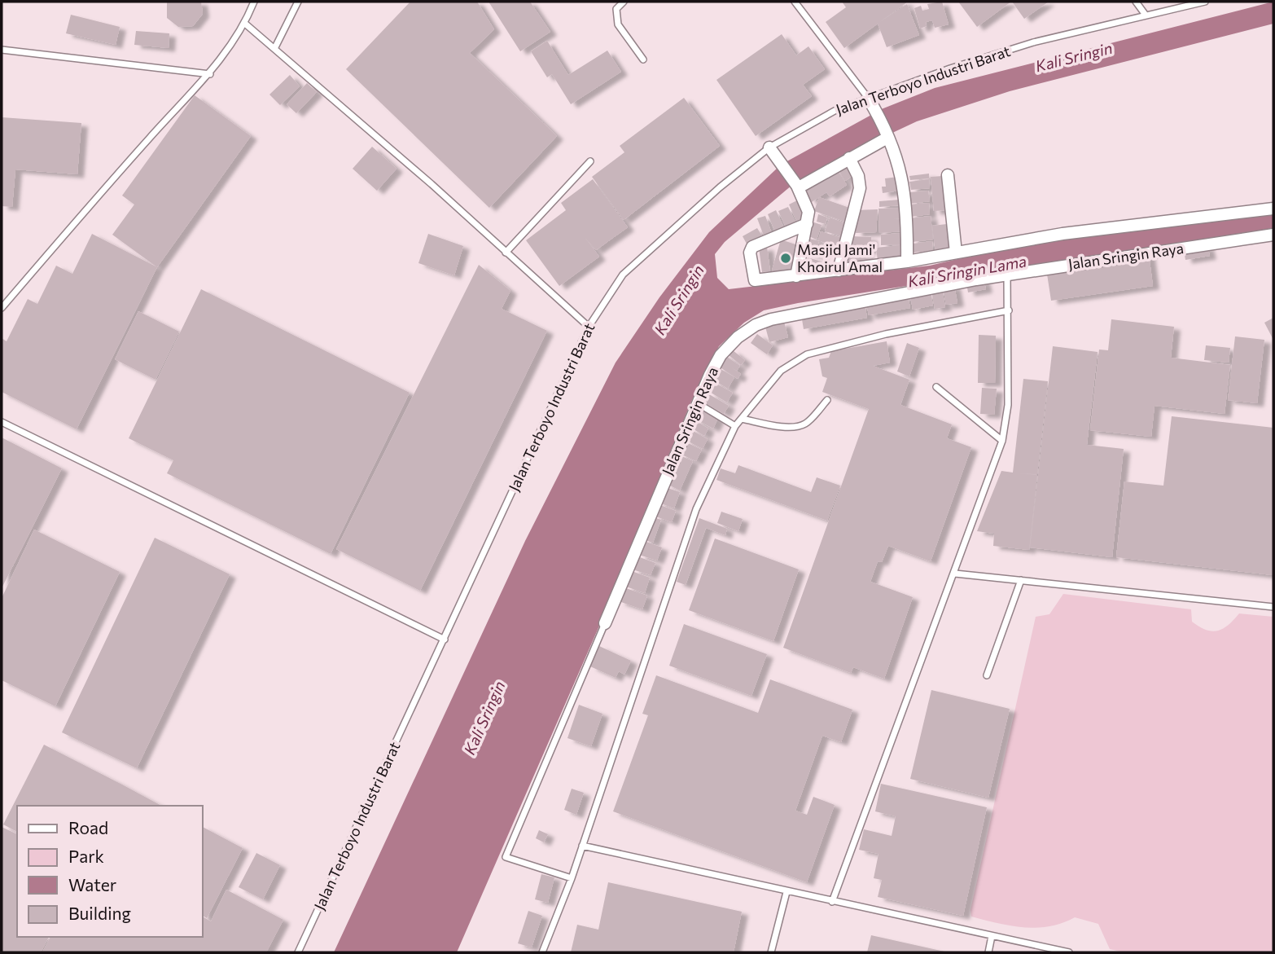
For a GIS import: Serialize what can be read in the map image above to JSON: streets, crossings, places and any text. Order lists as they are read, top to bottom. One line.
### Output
{"streets":{"street":["Jalan Sringin Raya"],"lane":["Jalan Terboyo Industri Barat"]},"water":["Kali Sringin","Kali Sringin Lama"],"places":["Masjid Jami' Khoirul Amal"],"legend":["Road","Park","Water","Building"]}
